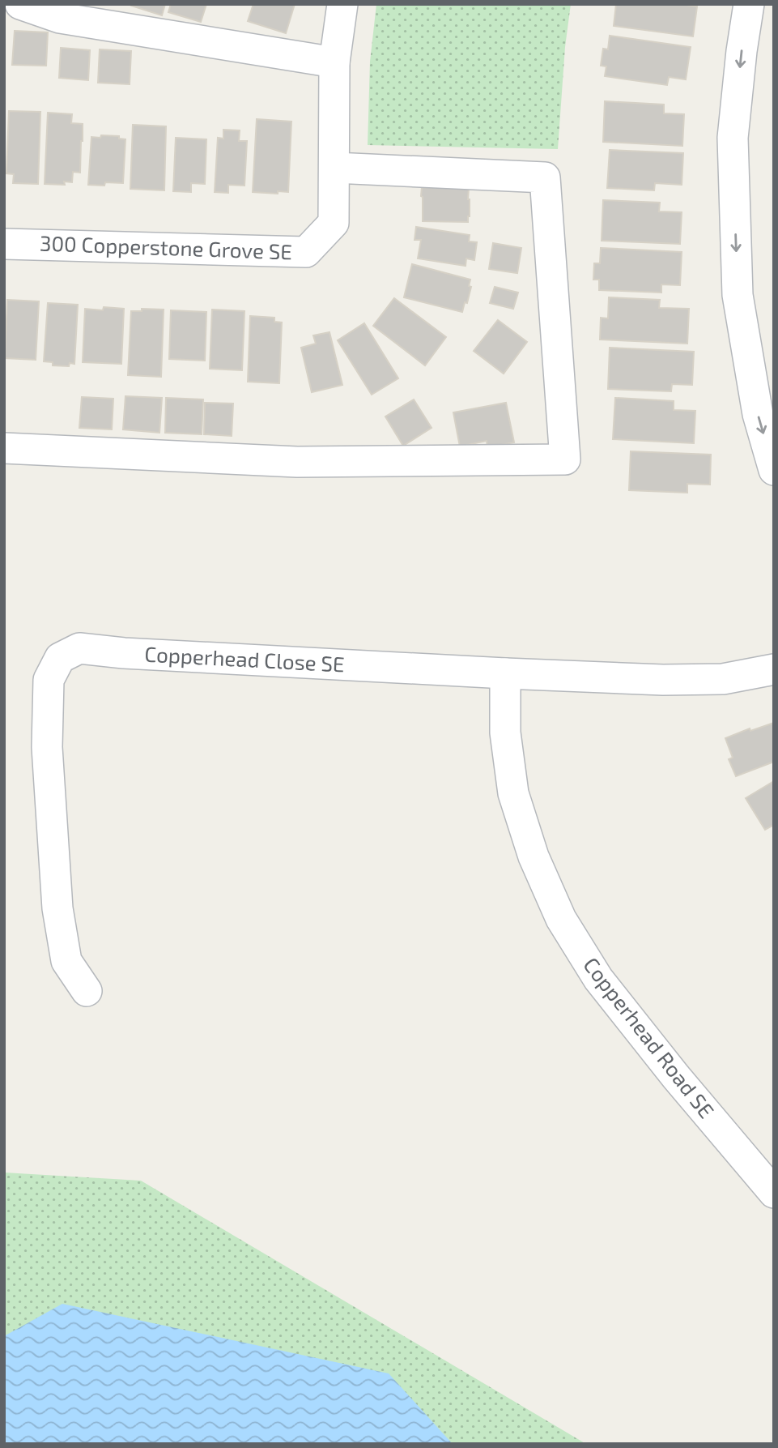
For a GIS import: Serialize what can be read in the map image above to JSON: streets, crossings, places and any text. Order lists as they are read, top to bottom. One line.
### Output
{"streets":{"street":["300 Copperstone Grove SE","Copperhead Close SE","Copperhead Road SE"]},"crossings":[["Copperhead Close SE","Copperhead Road SE"]]}
